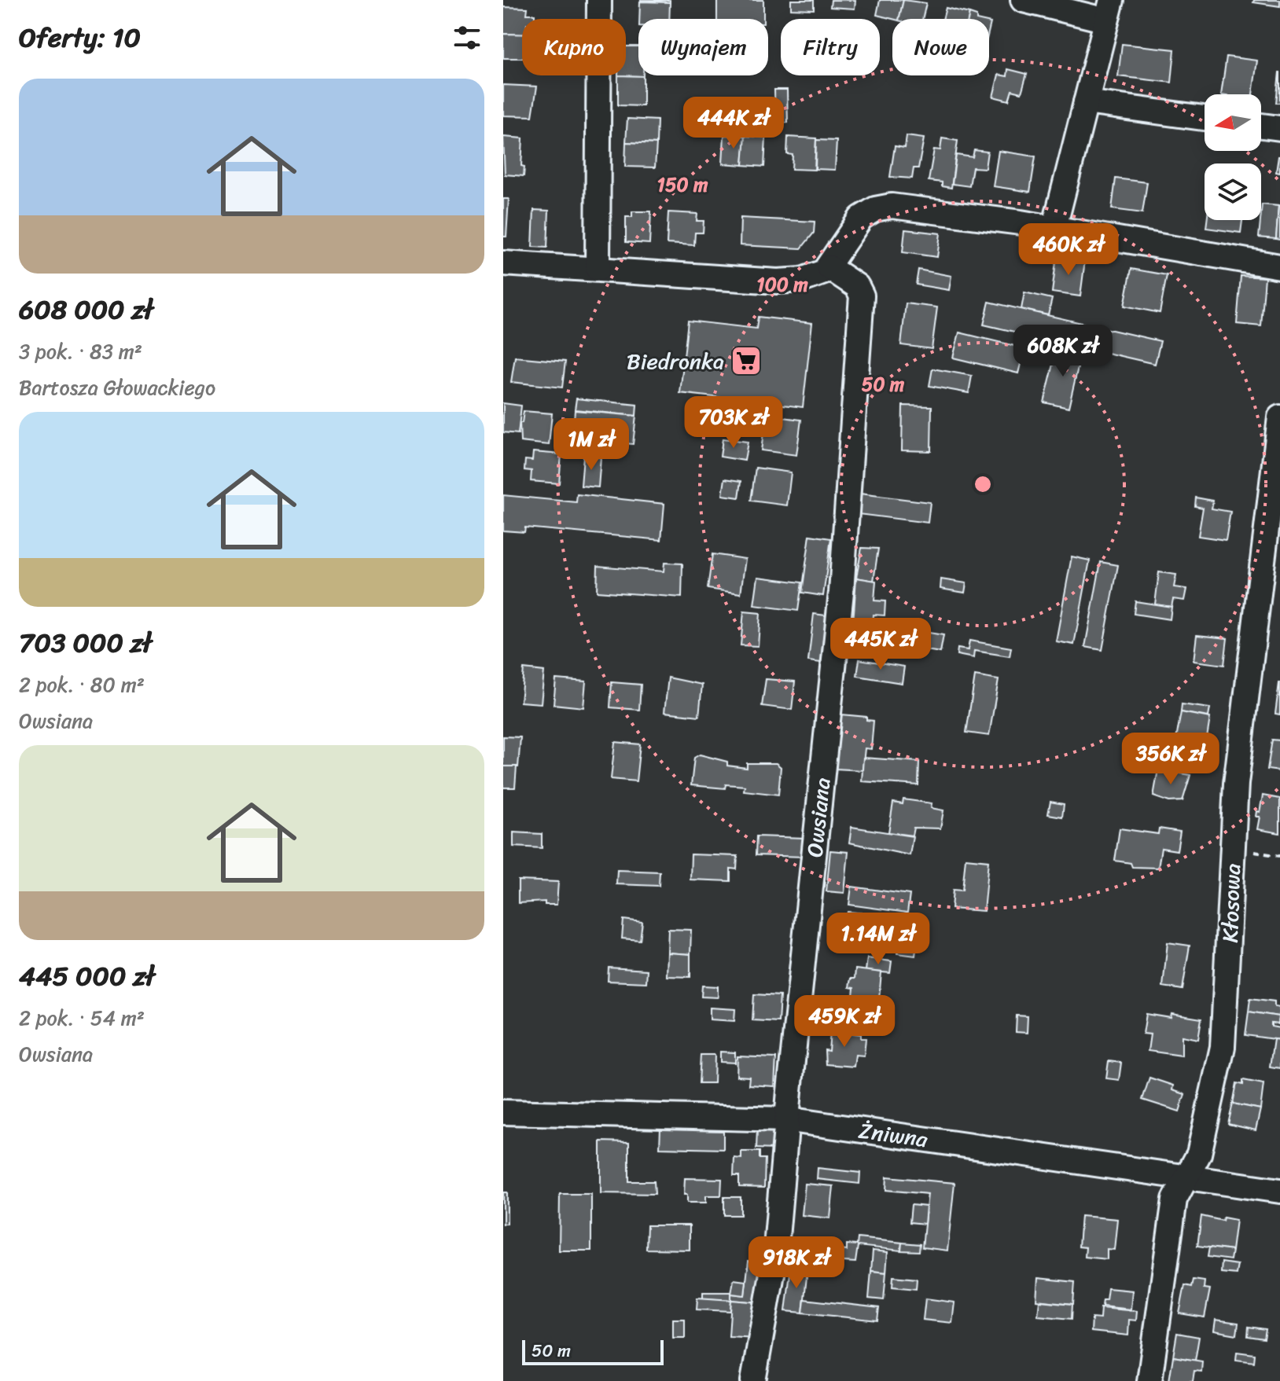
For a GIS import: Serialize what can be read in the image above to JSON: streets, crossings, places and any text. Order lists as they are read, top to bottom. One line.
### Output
{"streets":{"street":["Owsiana","Kłosowa","Żniwna"]},"crossings":[["Owsiana","Żniwna"],["Kłosowa","Żniwna"]],"places":{"supermarket":["Biedronka"]},"scale_bar":"50 m","north":"left","page":{"heading":"Oferty: 10","chip":["Kupno","Wynajem","Filtry","Nowe"],"list":[{"name":"608 000 zł","note":"3 pok. · 83 m² · Bartosza Głowackiego"},{"name":"703 000 zł","note":"2 pok. · 80 m² · Owsiana"},{"name":"445 000 zł","note":"2 pok. · 54 m² · Owsiana"}],"price":["444K zł","460K zł","608K zł","703K zł","1M zł","445K zł","356K zł","1.14M zł","459K zł","918K zł"],"scale":"50 m"},"rings":["150 m","100 m","50 m"]}
